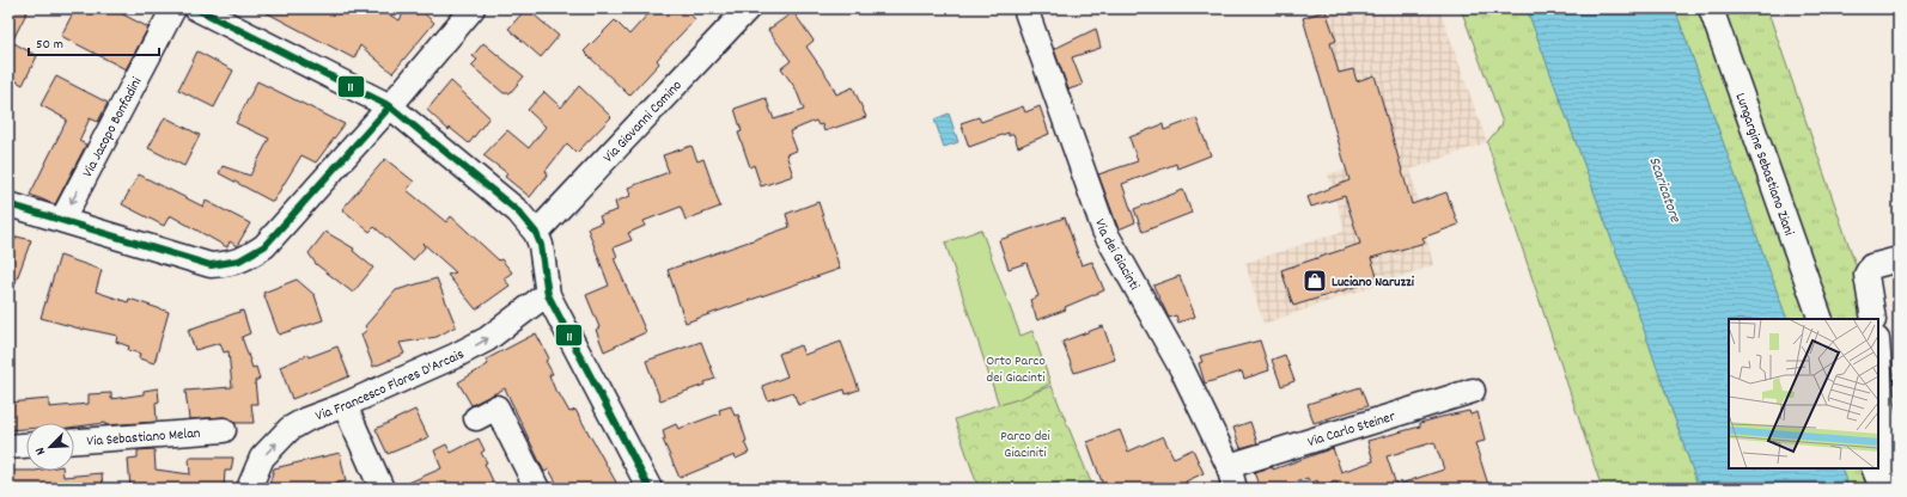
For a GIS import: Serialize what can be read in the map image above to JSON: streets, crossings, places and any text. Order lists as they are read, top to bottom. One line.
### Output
{"streets":{"street":["Via Giovanni Comino","Via Jacopo Bonfadini","Lungargine Sebastiano Ziani","Via dei Giacinti","Via Francesco Flores D'Arcais","Via Carlo Steiner","Via Sebastiano Melan"]},"crossings":[["Via dei Giacinti","Via Carlo Steiner"]],"one_way":["Via Jacopo Bonfadini","Via Francesco Flores D'Arcais"],"water":["Scaricatore"],"parks":["Orto Parco dei Giacinti","Parco dei Giaciniti"],"places":{"shop":["Luciano Naruzzi"]},"lines":["transit line 11"],"scale_bar":"50 m","north":"bottom left"}
